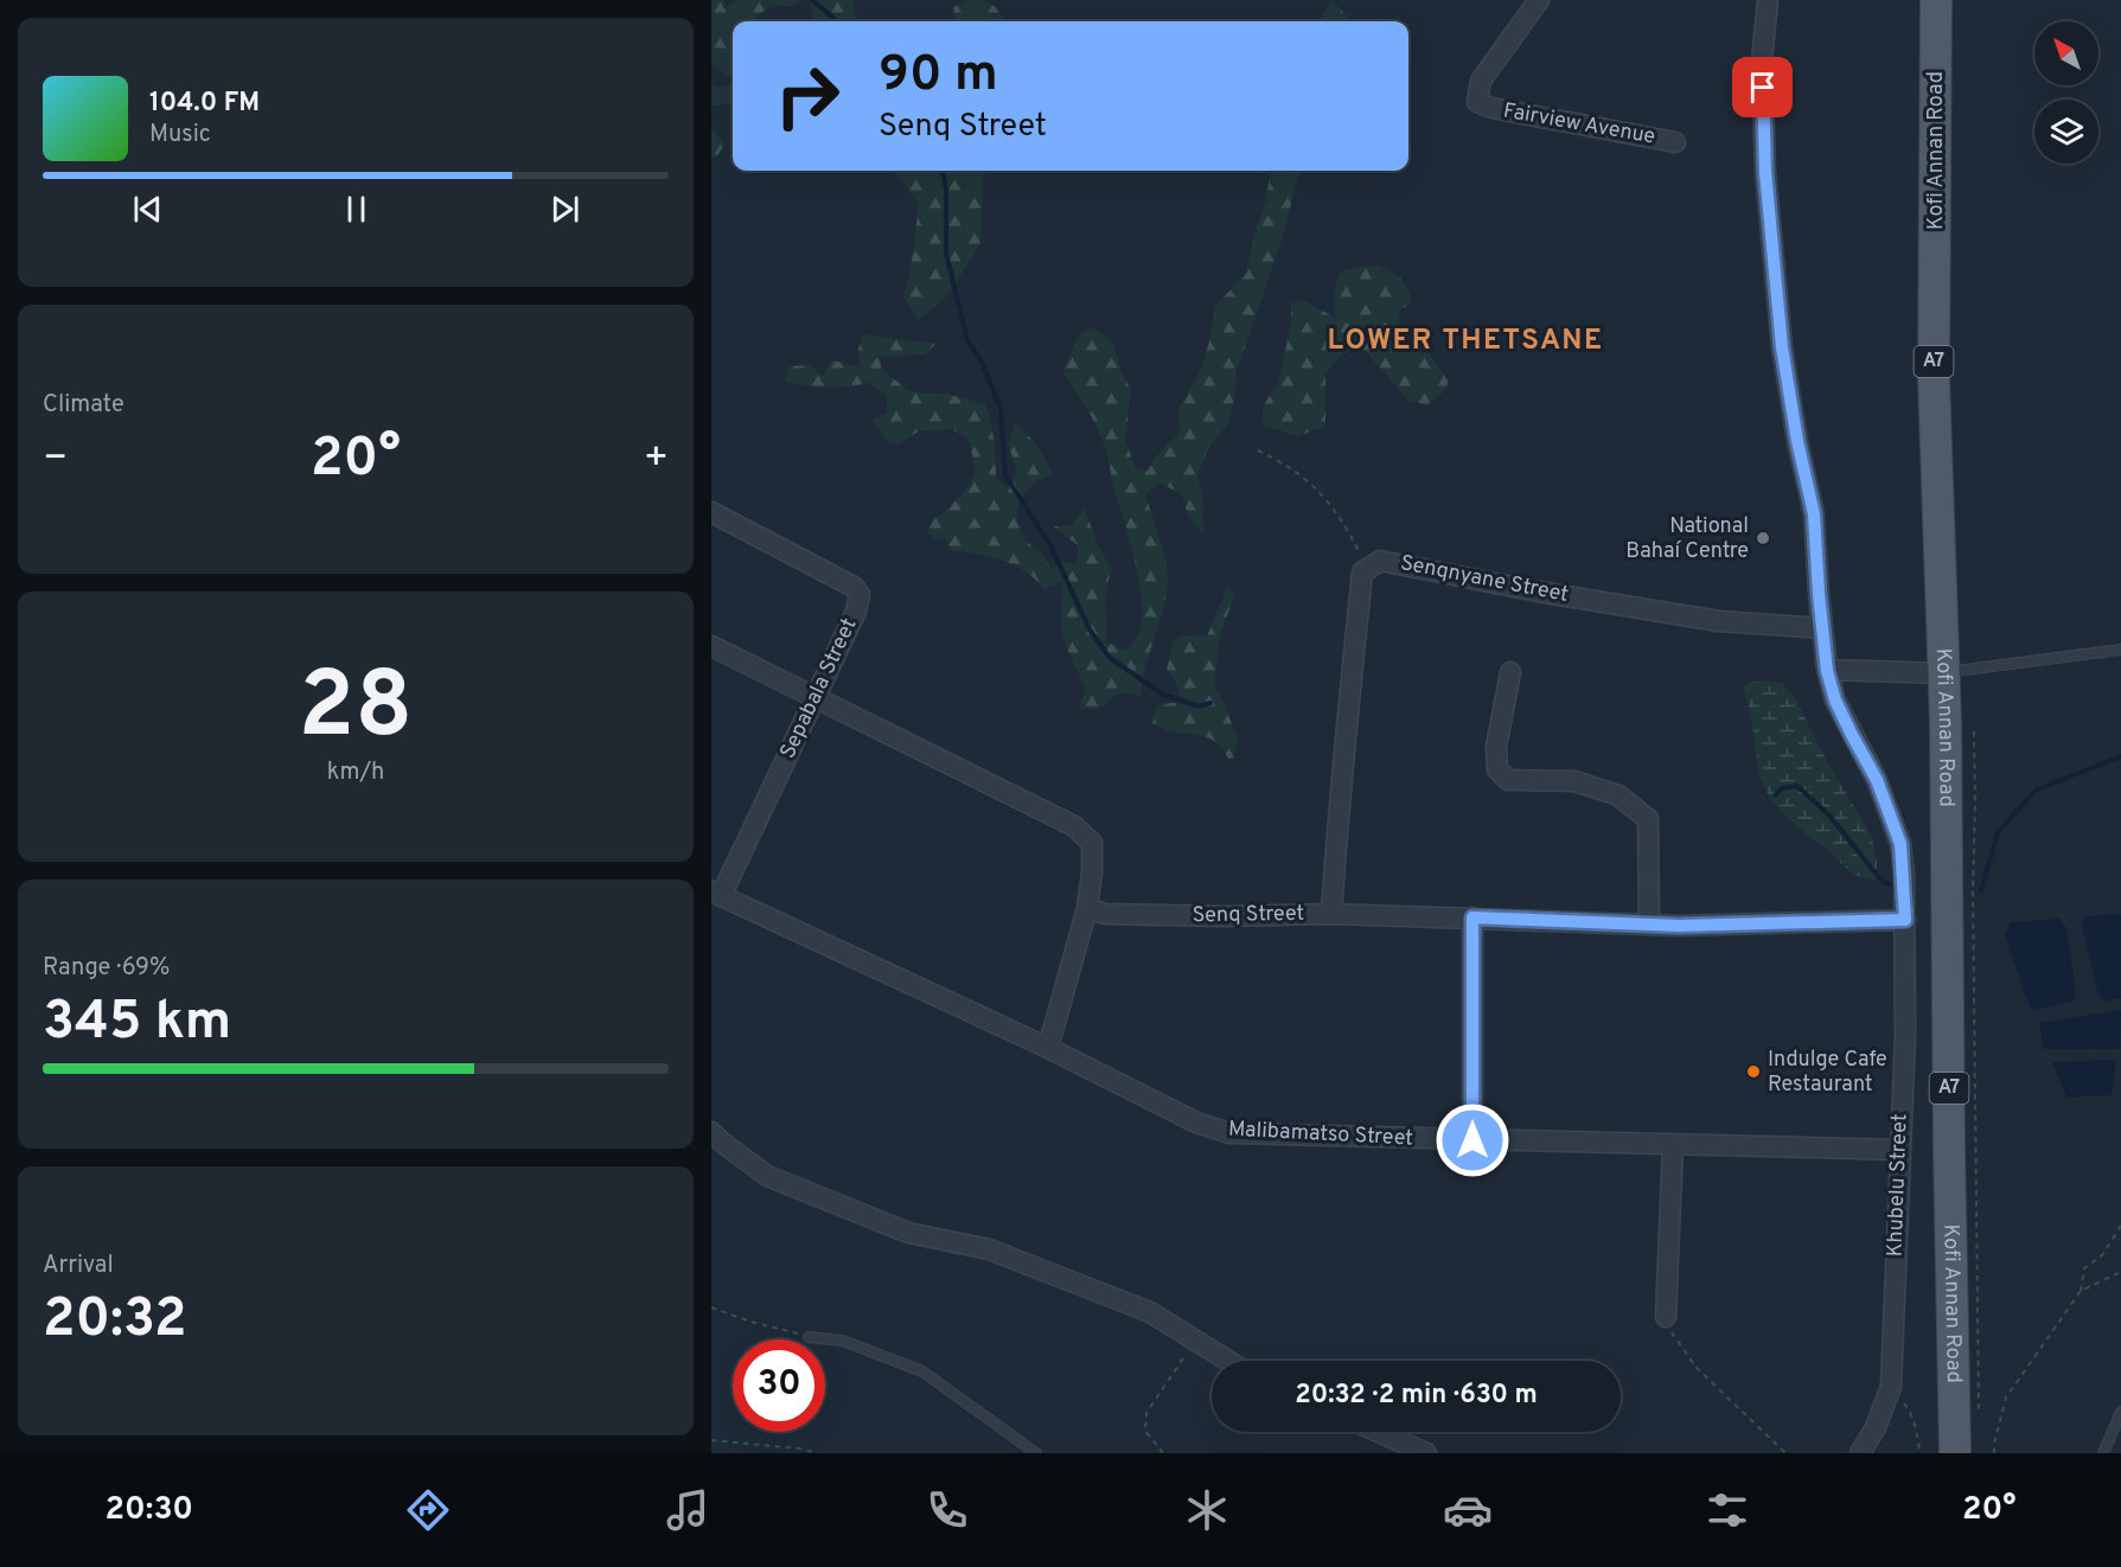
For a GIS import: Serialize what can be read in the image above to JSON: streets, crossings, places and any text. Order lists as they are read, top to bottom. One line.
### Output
{"streets":{"main road":["Kofi Annan Road","A7"],"street":["Fairview Avenue","Senqnyane Street","Sepabala Street","Senq Street","Malibamatso Street","Khubelu Street"]},"crossings":[["Senqnyane Street","Senq Street"],["Senqnyane Street","Khubelu Street"],["Sepabala Street","Malibamatso Street"],["Senq Street","Khubelu Street"],["Malibamatso Street","Khubelu Street"]],"districts":["LOWER THETSANE"],"places":["National Bahaí Centre","Indulge Cafe Restaurant"],"north":"top left","page":{"turn":["90 m","Senq Street"],"song":["104.0 FM","Music"],"tile":["Climate",["28","km/h"],["Range · 69%","345 km"],["Arrival","20:32"]],"heat":["−","20°","+"],"limit":"30","trip":"20:32 · 2 min · 630 m","tabs":["20:30","20°"]}}
